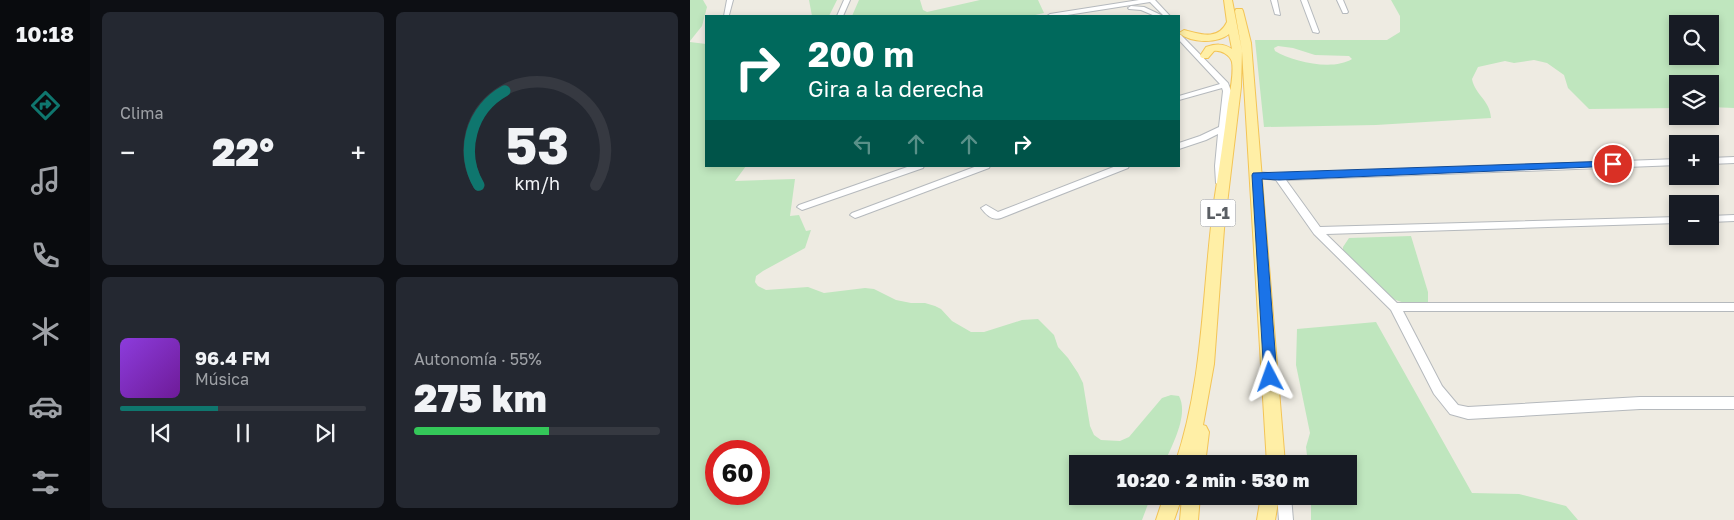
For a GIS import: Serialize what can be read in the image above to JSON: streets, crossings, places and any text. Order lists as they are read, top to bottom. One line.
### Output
{"streets":{"main road":["L-1"]},"page":{"tabs":"10:18","tile":["Clima",["Autonomía · 55%","275 km"]],"map_buttons":["+","−"],"turn":["200 m","Gira a la derecha"],"heat":["−","22°","+"],"song":["96.4 FM","Música"],"limit":"60","trip":"10:20 · 2 min · 530 m","gauge":["53","km/h"]}}
